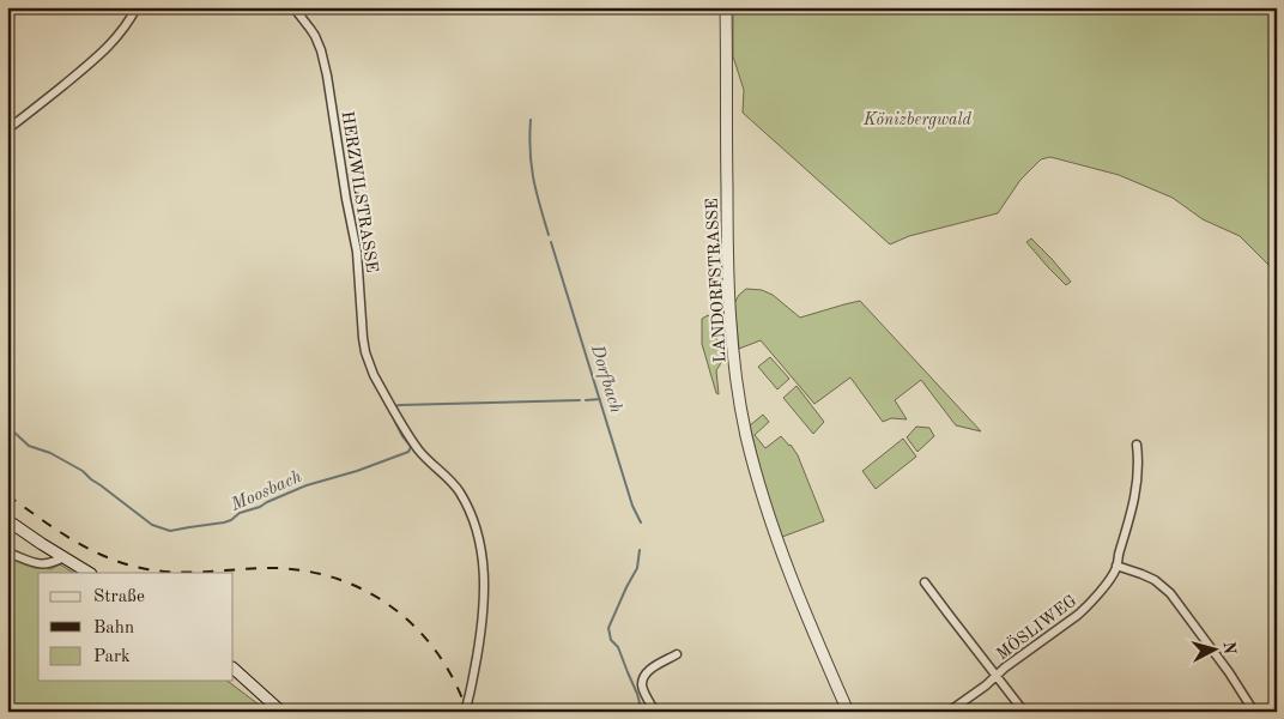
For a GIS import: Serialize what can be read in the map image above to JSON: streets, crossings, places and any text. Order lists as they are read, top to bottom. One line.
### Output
{"streets":{"street":["HERZWILSTRASSE","LANDORFSTRASSE","MÖSLIWEG"]},"water":["Dorfbach","Moosbach"],"parks":["Könizbergwald"],"legend":["Straße","Bahn","Park"],"north":"right"}
